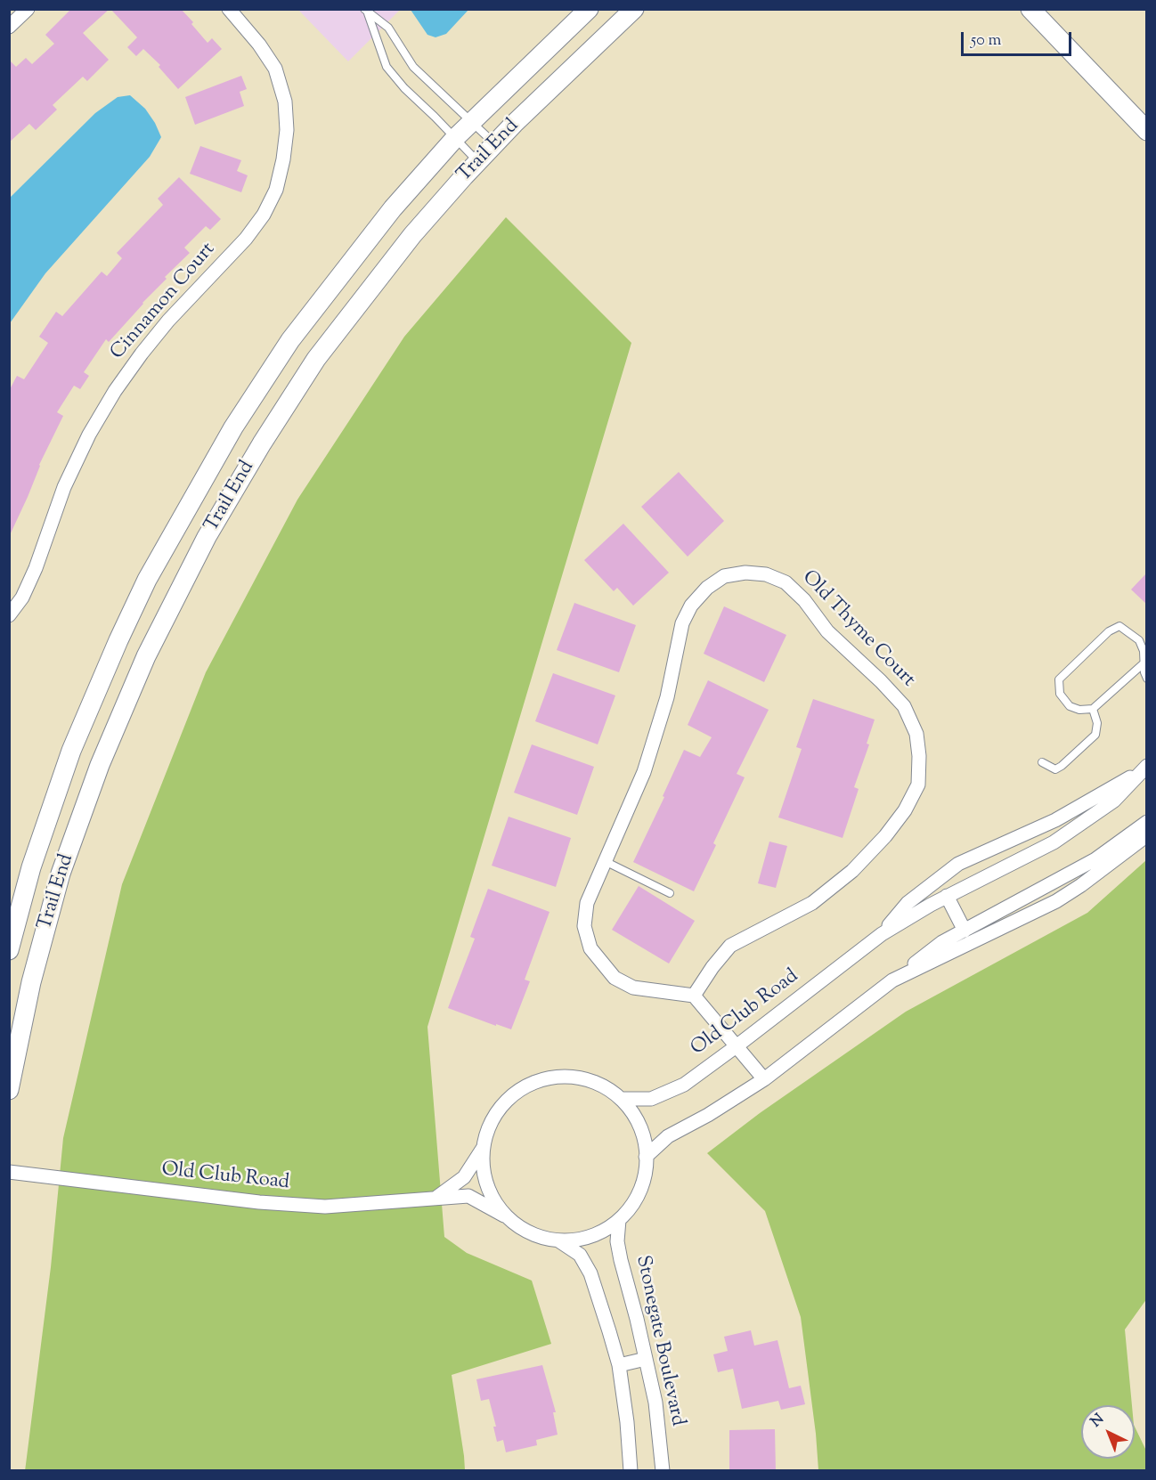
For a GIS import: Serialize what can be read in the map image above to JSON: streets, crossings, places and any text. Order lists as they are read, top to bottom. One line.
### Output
{"streets":{"street":["Trail End","Cinnamon Court","Old Thyme Court","Old Club Road","Stonegate Boulevard"]},"crossings":[["Old Club Road","Stonegate Boulevard"]],"scale_bar":"50 m","north":"top left"}
